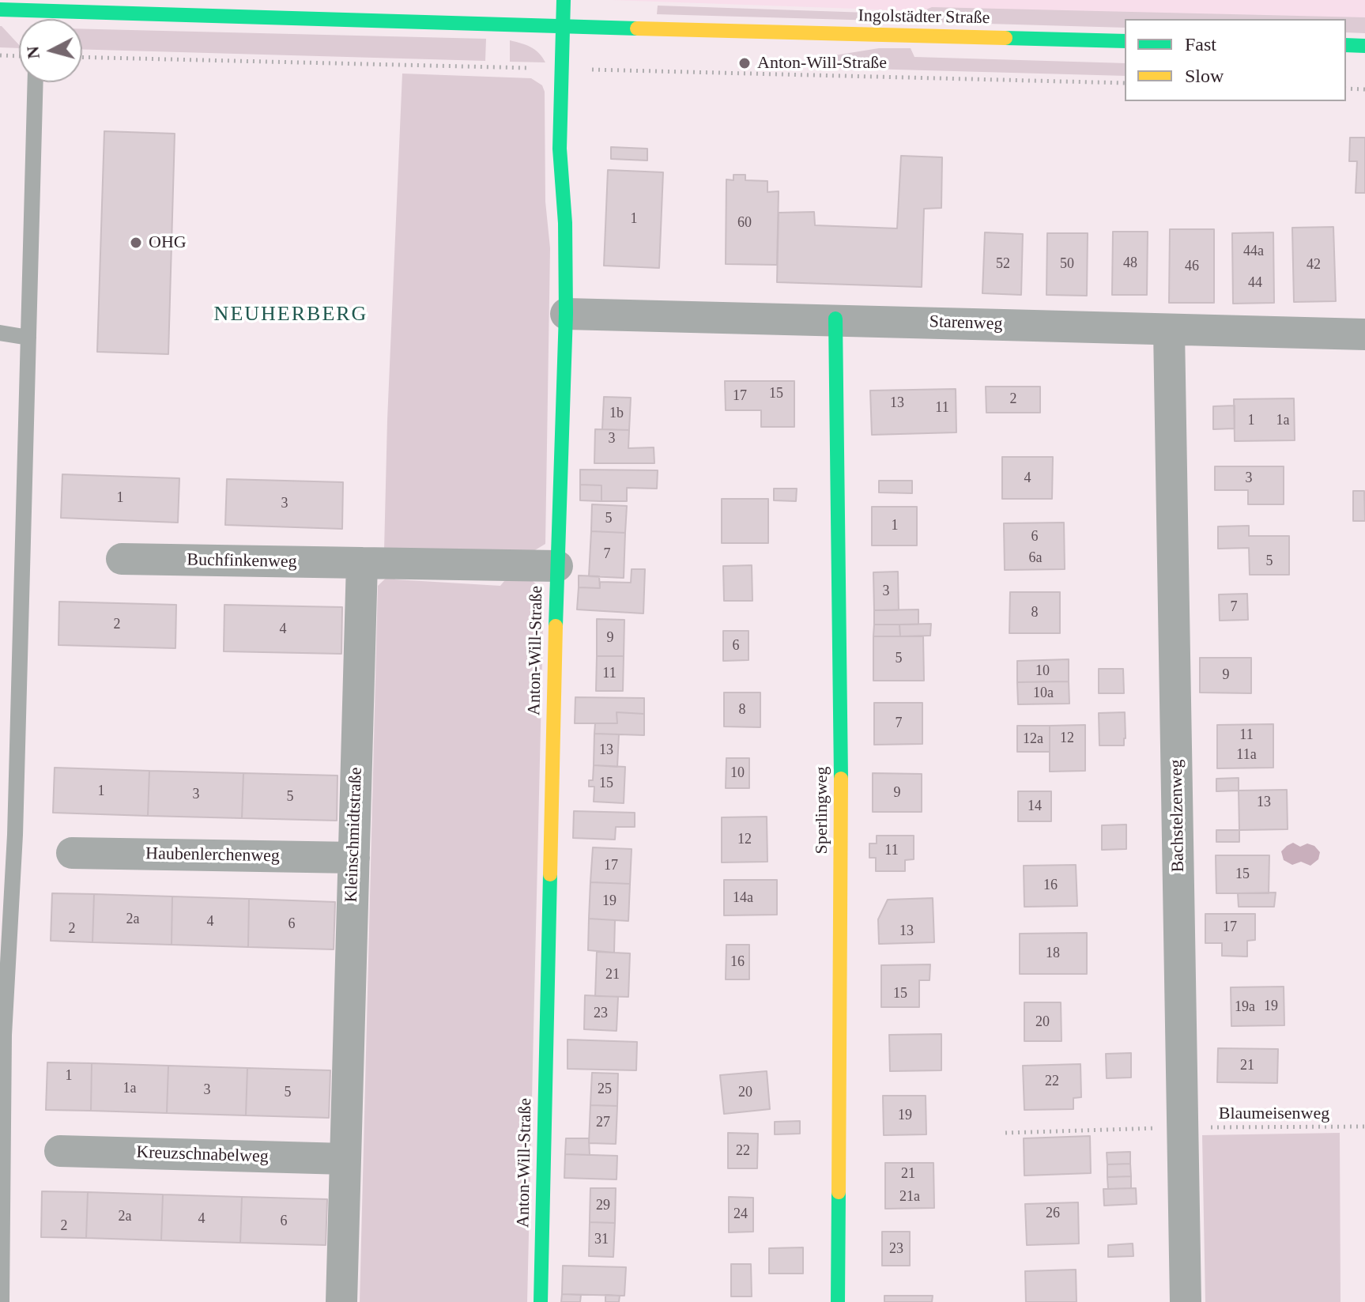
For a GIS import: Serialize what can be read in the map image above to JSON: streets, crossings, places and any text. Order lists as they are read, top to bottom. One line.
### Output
{"streets":{"street":["Ingolstädter Straße","Starenweg","Buchfinkenweg","Anton-Will-Straße","Sperlingweg","Bachstelzenweg","Kleinschmidtstraße","Haubenlerchenweg","Kreuzschnabelweg"],"path":["Blaumeisenweg"]},"crossings":[["Ingolstädter Straße","Anton-Will-Straße"],["Starenweg","Anton-Will-Straße"],["Starenweg","Sperlingweg"],["Starenweg","Bachstelzenweg"],["Buchfinkenweg","Kleinschmidtstraße"],["Bachstelzenweg","Blaumeisenweg"],["Kleinschmidtstraße","Haubenlerchenweg"],["Kleinschmidtstraße","Kreuzschnabelweg"]],"districts":["NEUHERBERG"],"places":["Anton-Will-Straße","OHG"],"house_numbers":["1","60","44a","48","52","50","42","46","44","15","17","2","13","11","1b","1","1a","3","4","3","1","3","5","1","6","7","6a","5","3","7","8","2","4","9","6","5","10","11","9","10a","8","7","11","12","12a","13","11a","10","15","1","9","3","5","13","14","12","11","17","15","16","14a","19","2a","4","6","17","2","13","18","16","21","15","19","19a","23","20","21","1","22","1a","25","3","5","20","19","27","22","21","21a","29","26","24","2a","4","6","2","31","23"],"legend":["Fast","Slow"],"north":"left"}
